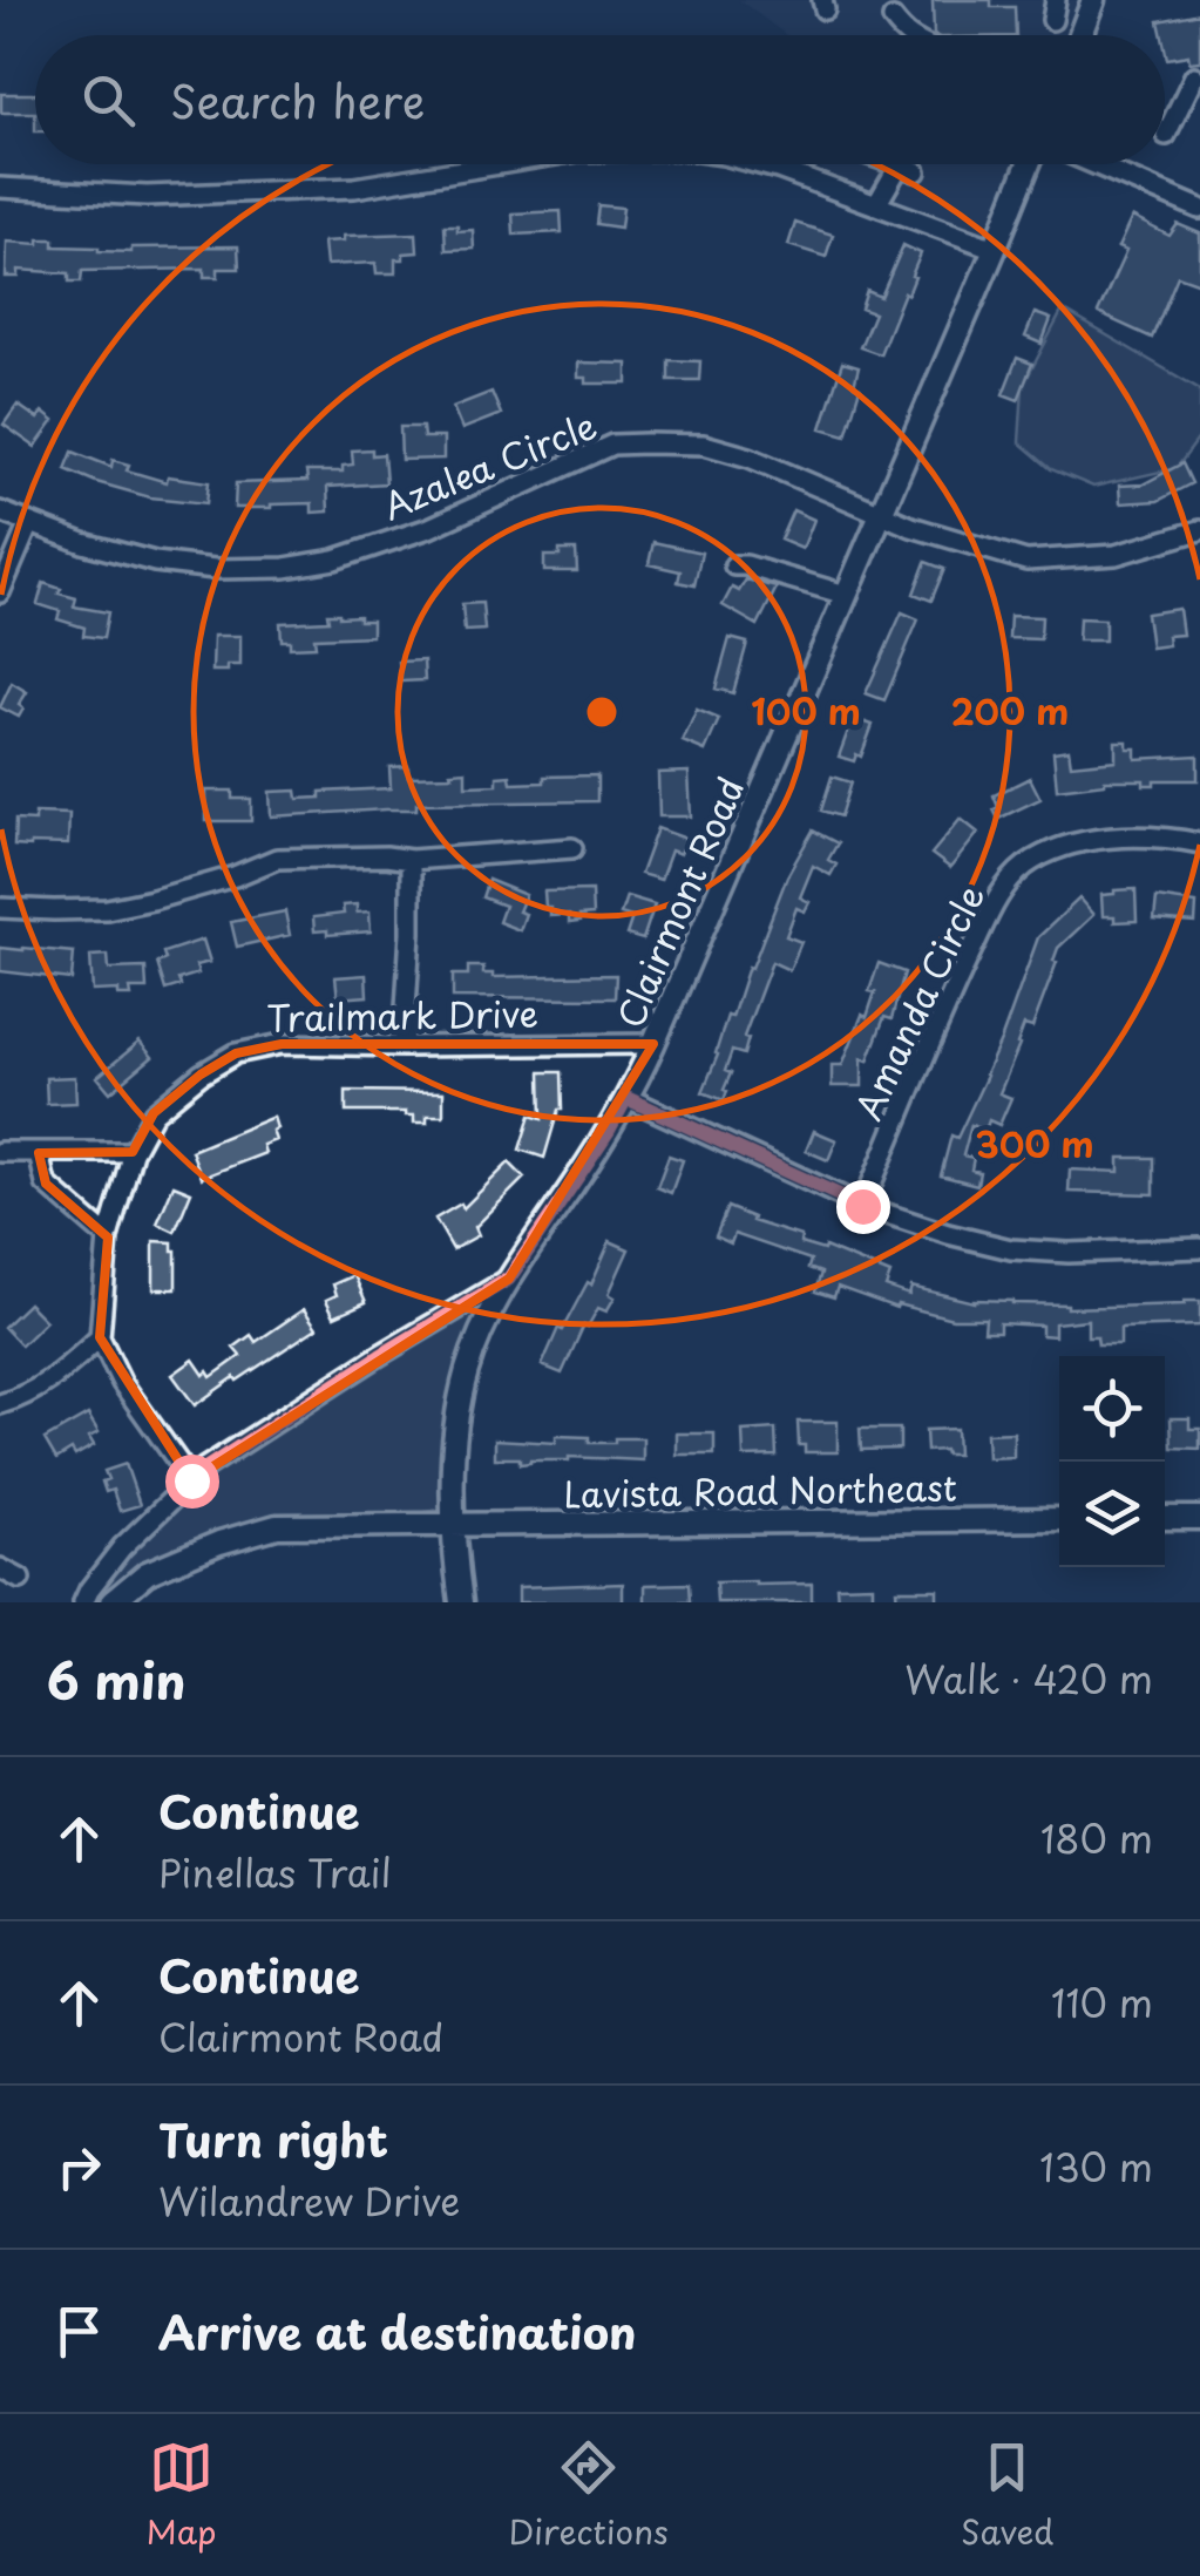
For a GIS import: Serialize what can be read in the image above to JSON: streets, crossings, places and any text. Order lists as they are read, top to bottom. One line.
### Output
{"streets":{"main road":["Clairmont Road","Lavista Road Northeast"],"street":["Azalea Circle","Amanda Circle","Trailmark Drive"]},"crossings":[["Azalea Circle","Clairmont Road"],["Clairmont Road","Trailmark Drive"],["Clairmont Road","Lavista Road Northeast"]],"page":{"search":"Search here","heading":["6 min","Walk · 420 m"],"list":[["Continue","Pinellas Trail","180 m"],["Continue","Clairmont Road","110 m"],["Turn right","Wilandrew Drive","130 m"],"Arrive at destination"],"nav":["Map","Directions","Saved"]},"rings":["100 m","200 m","300 m"]}
